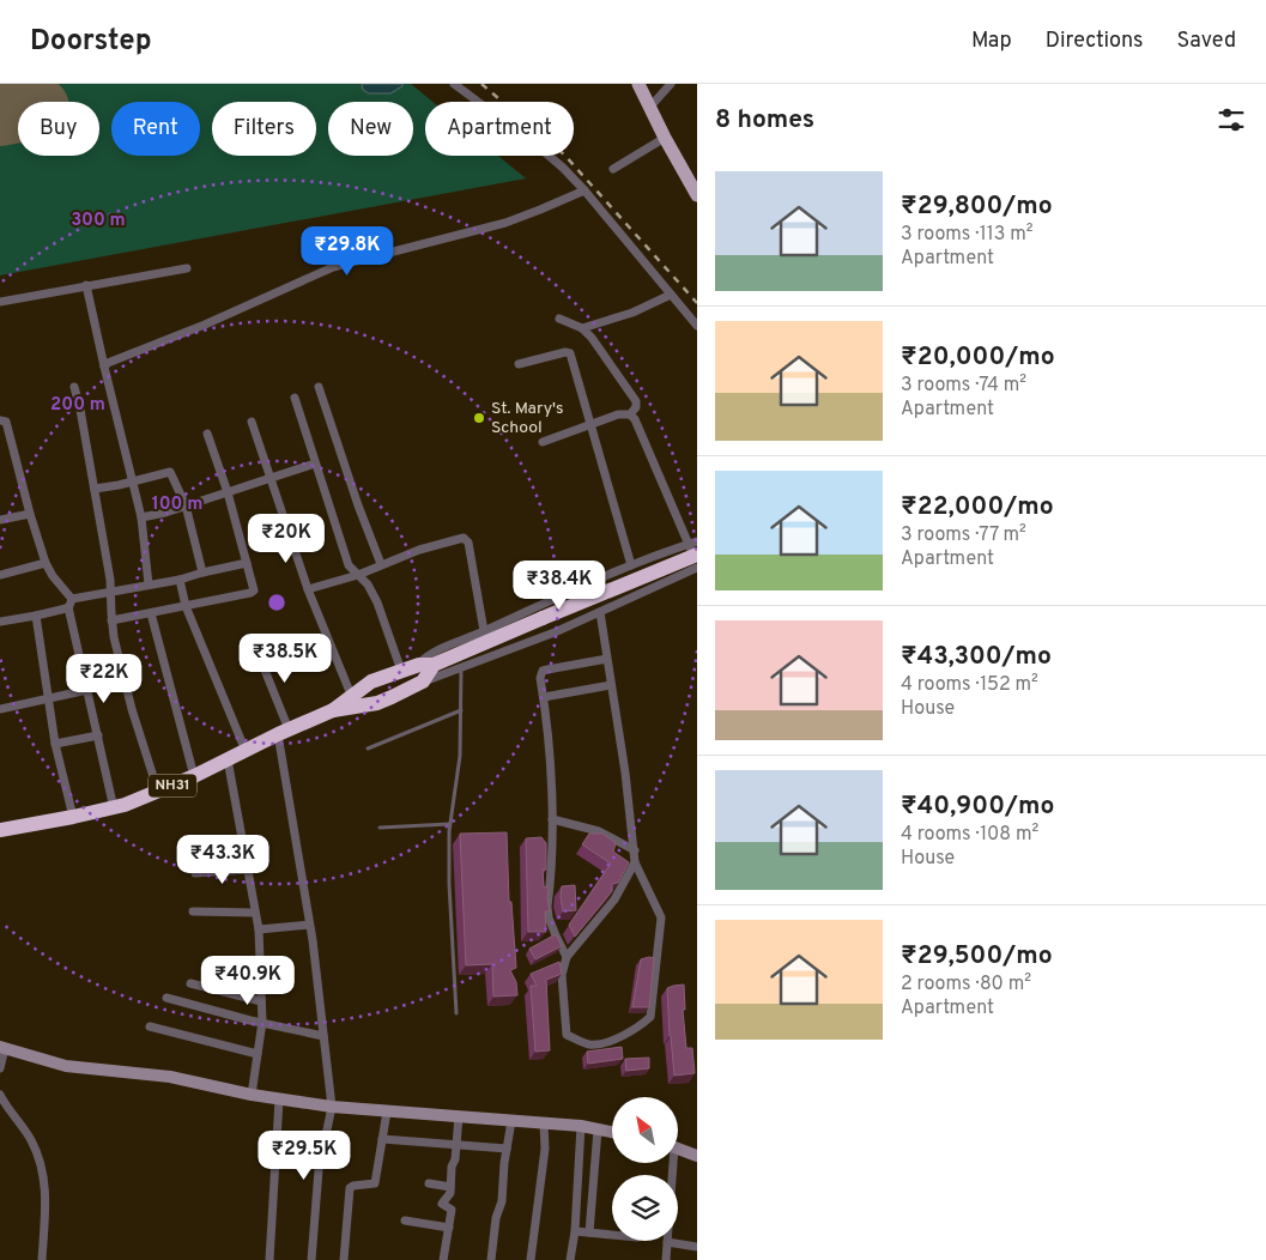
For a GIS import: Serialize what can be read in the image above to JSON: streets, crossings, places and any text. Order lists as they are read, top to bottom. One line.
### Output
{"streets":{"highway":["NH31"]},"places":["St. Mary's School"],"north":"top left","page":{"header":"Doorstep","nav":["Map","Directions","Saved"],"heading":"8 homes","chip":["Buy","Rent","Filters","New","Apartment"],"list":[{"name":"₹29,800/mo","note":"3 rooms · 113 m² · Apartment"},{"name":"₹20,000/mo","note":"3 rooms · 74 m² · Apartment"},{"name":"₹22,000/mo","note":"3 rooms · 77 m² · Apartment"},{"name":"₹43,300/mo","note":"4 rooms · 152 m² · House"},{"name":"₹40,900/mo","note":"4 rooms · 108 m² · House"},{"name":"₹29,500/mo","note":"2 rooms · 80 m² · Apartment"}],"price":["₹29.8K","₹20K","₹38.4K","₹38.5K","₹22K","₹43.3K","₹40.9K","₹29.5K"]},"rings":["300 m","200 m","100 m"]}
